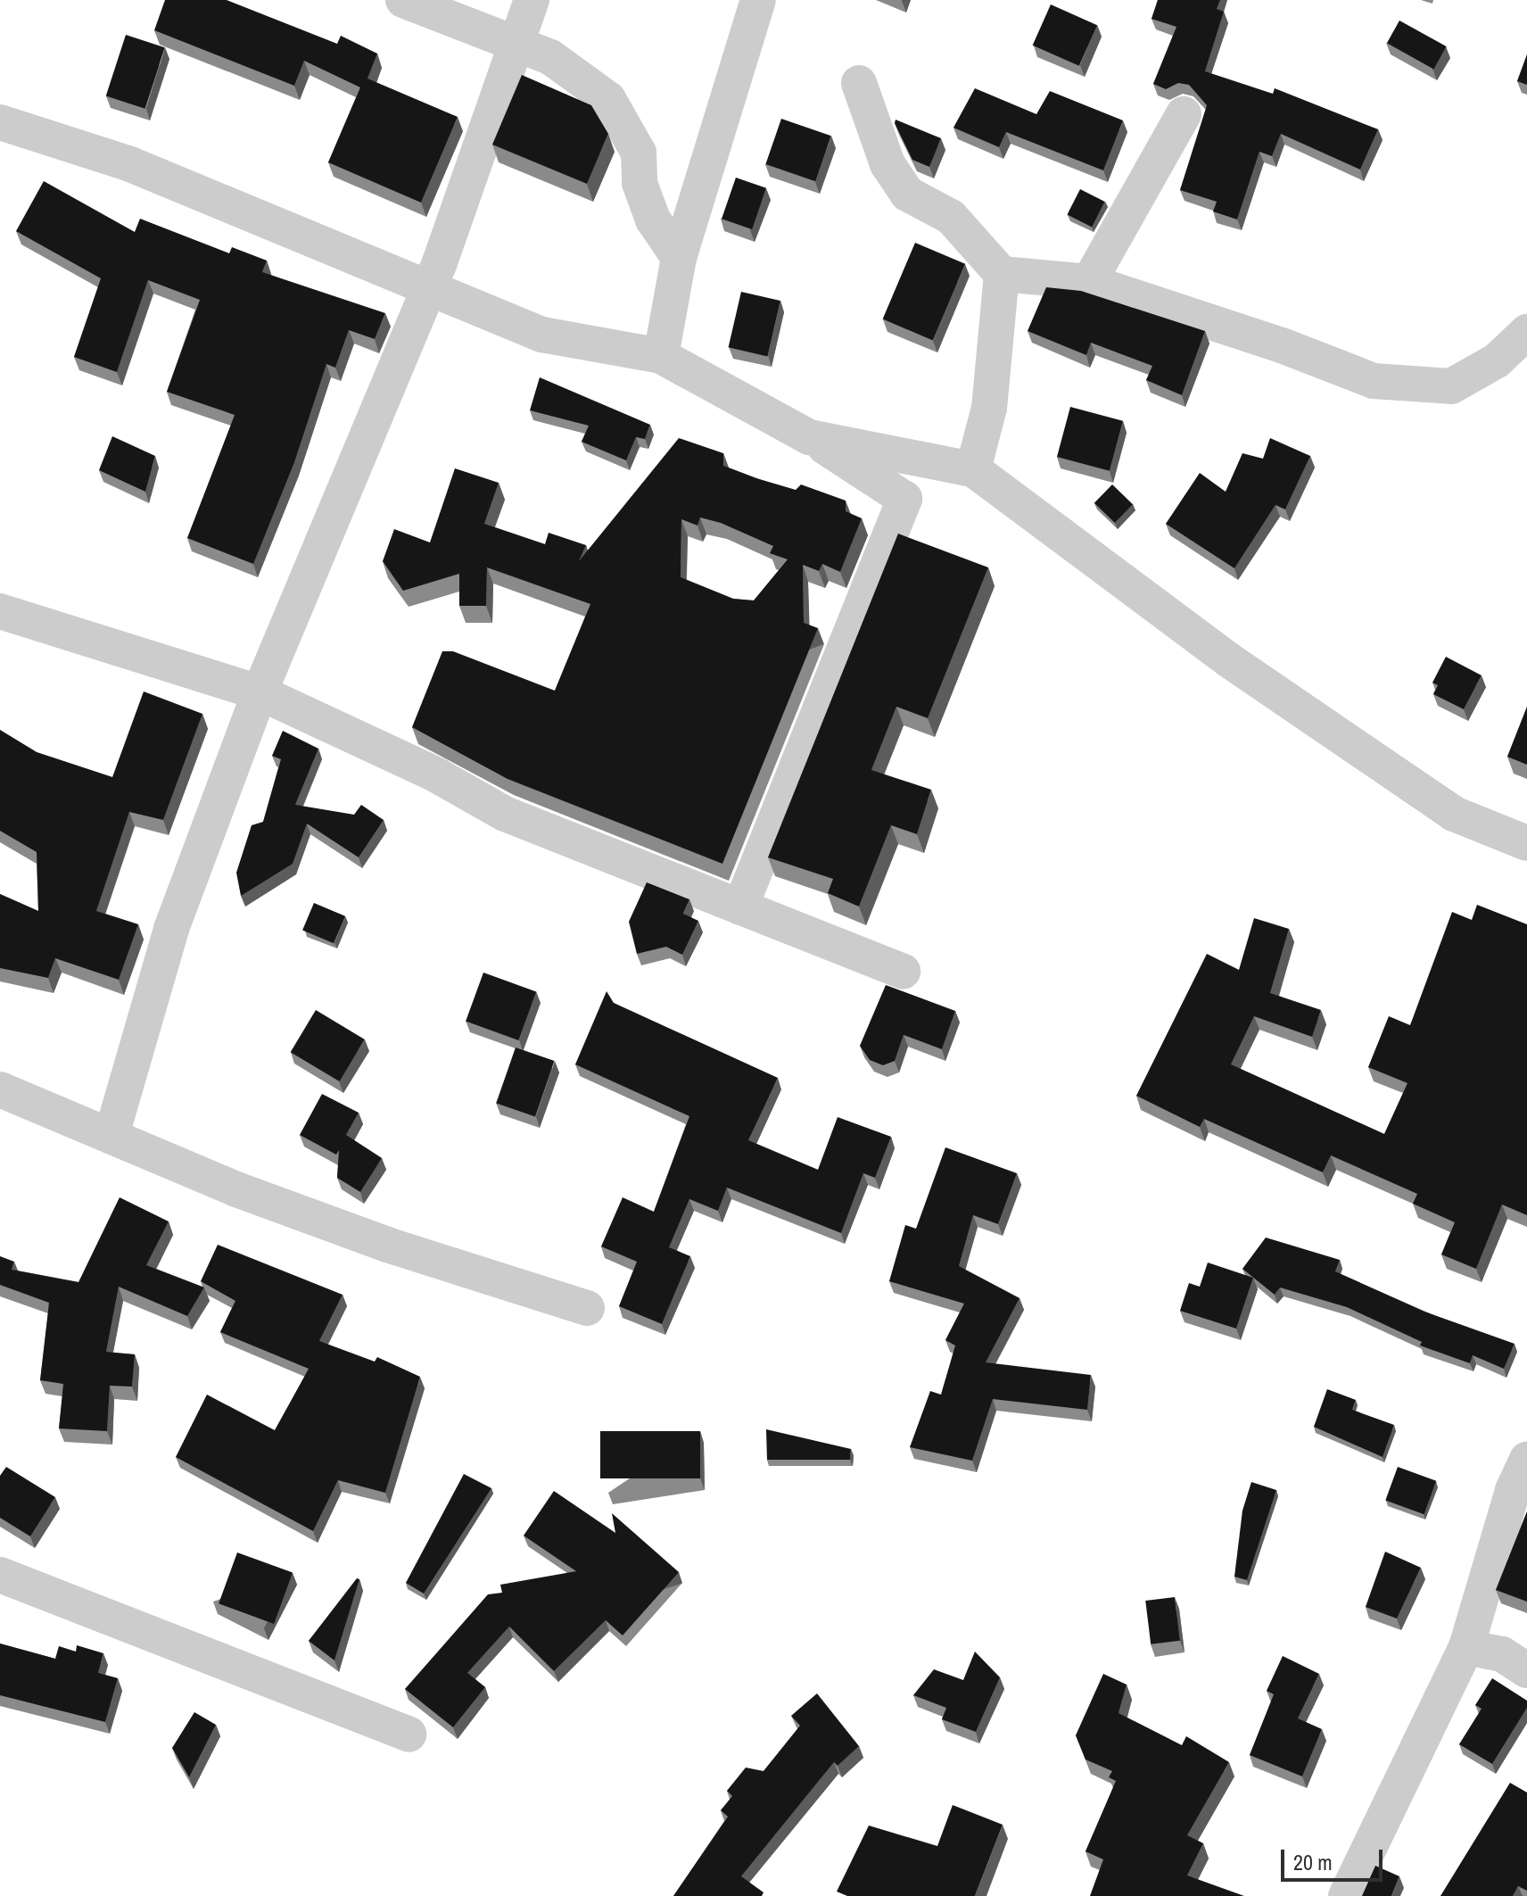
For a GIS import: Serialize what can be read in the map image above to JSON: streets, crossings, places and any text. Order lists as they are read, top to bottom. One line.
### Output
{"scale_bar":"20 m"}
